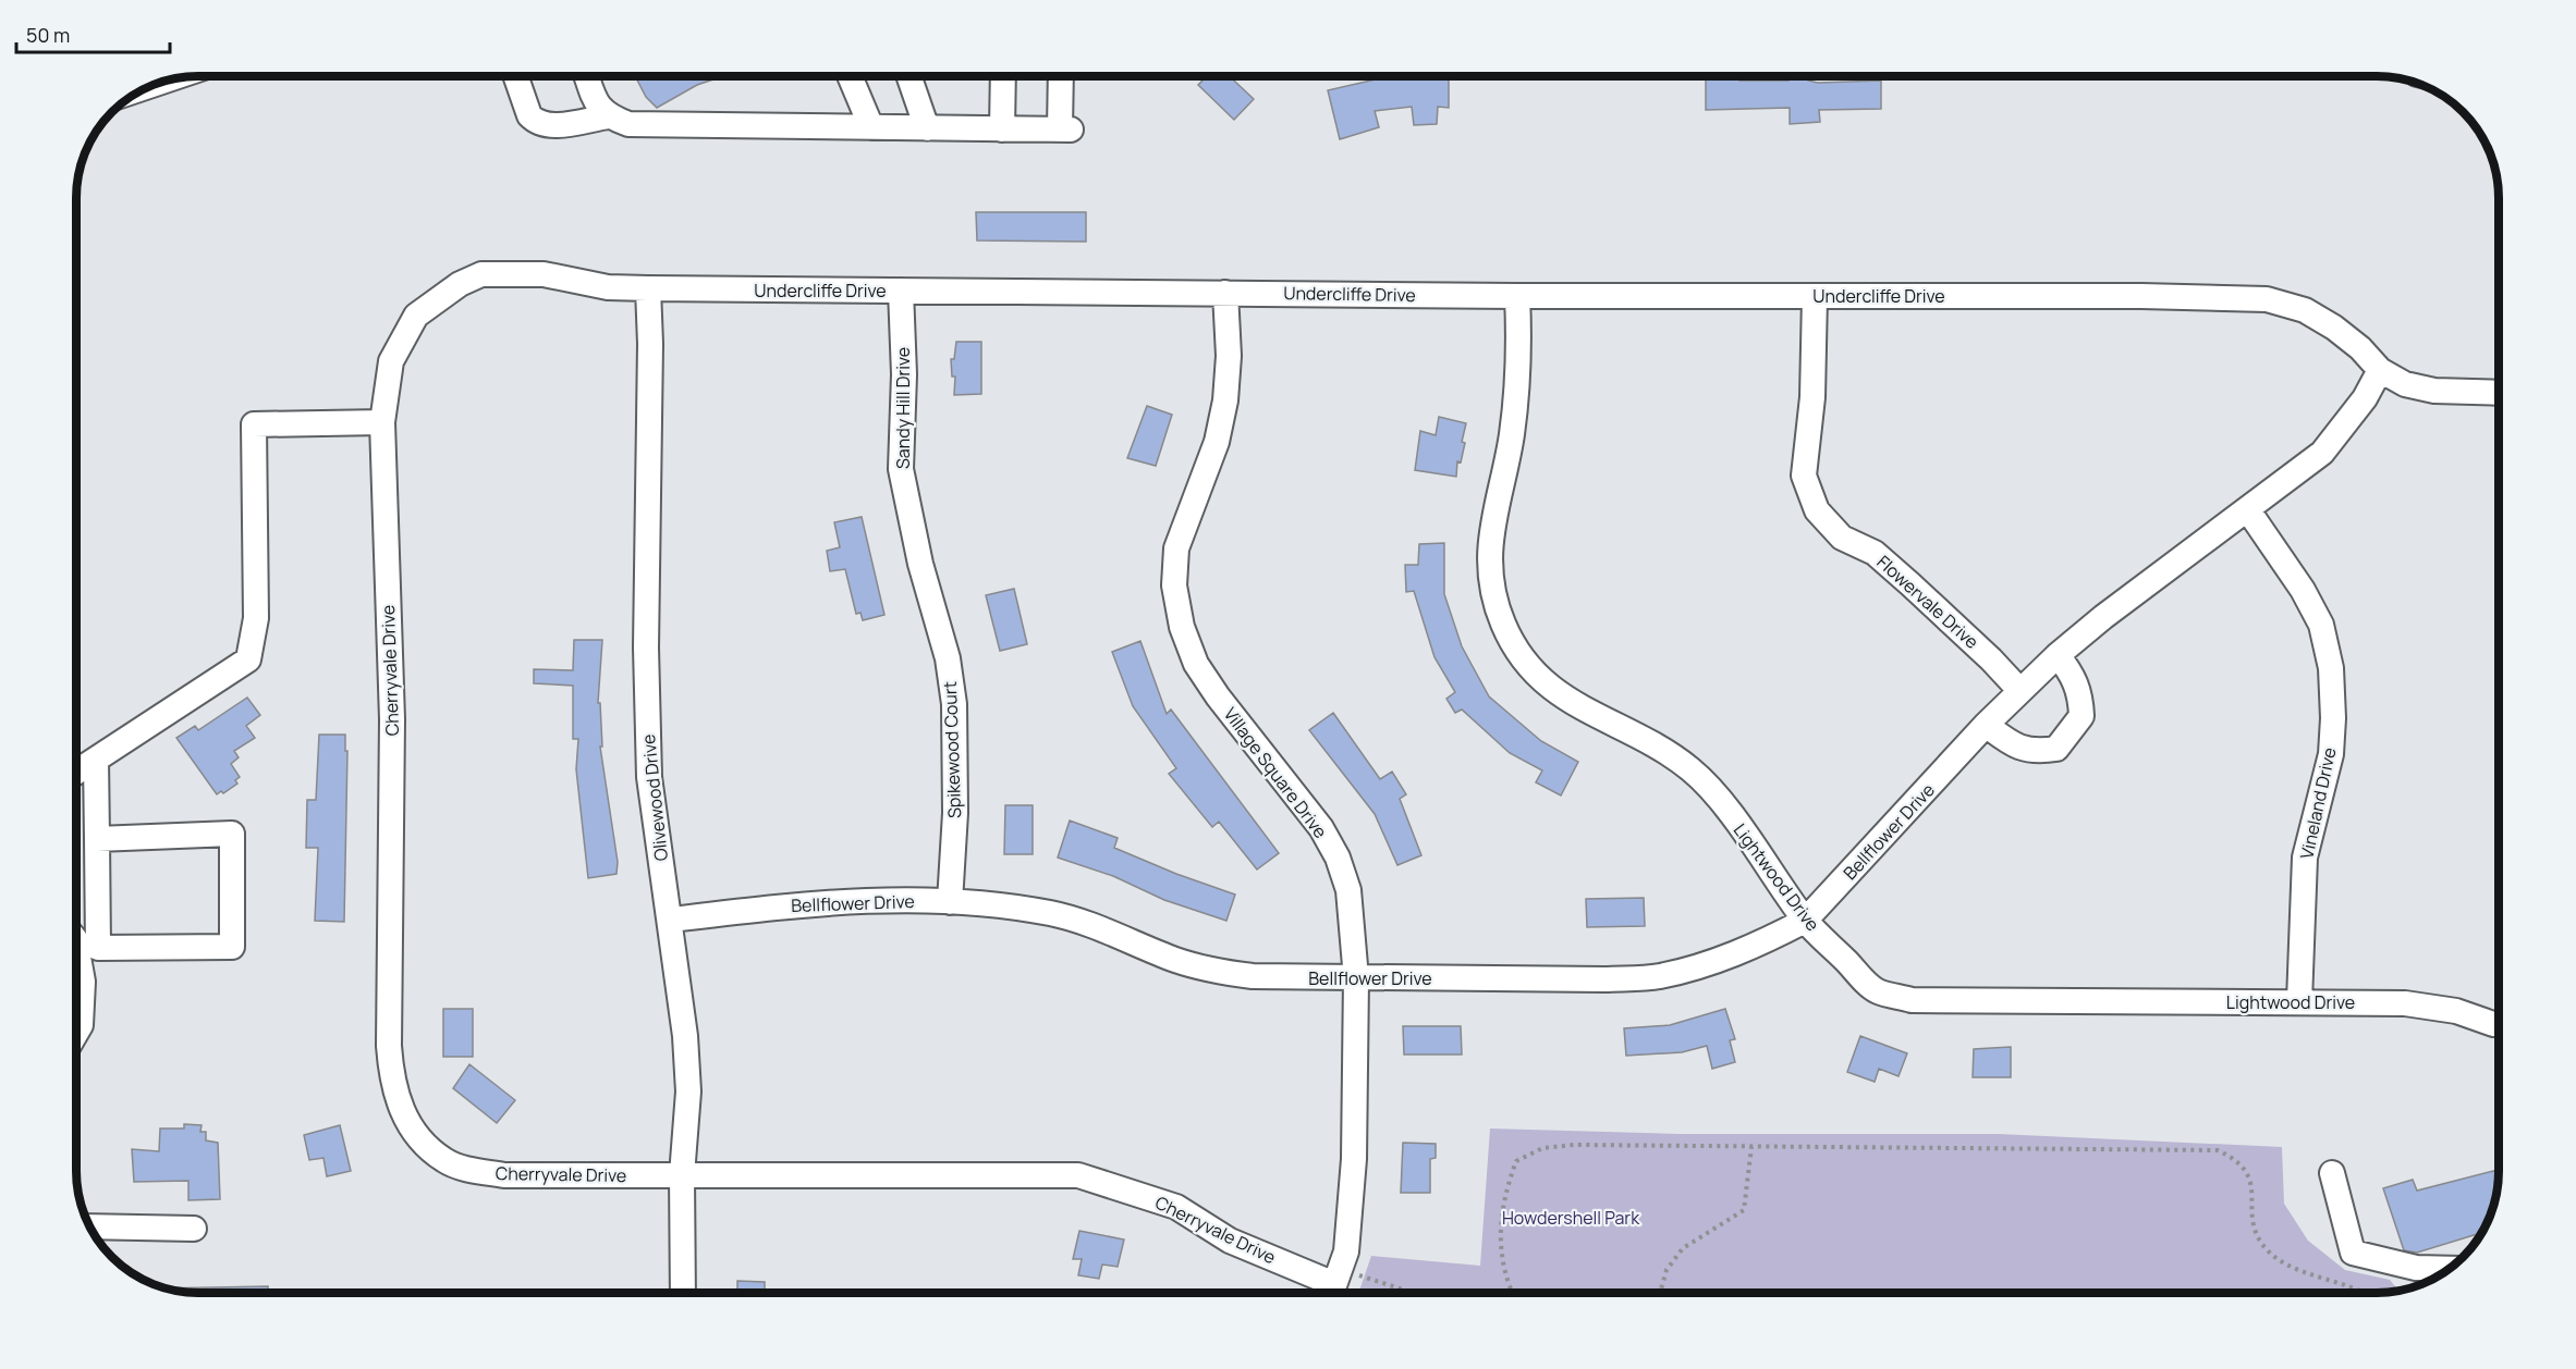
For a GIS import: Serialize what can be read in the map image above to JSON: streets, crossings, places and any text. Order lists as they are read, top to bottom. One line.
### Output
{"streets":{"street":["Undercliffe Drive","Sandy Hill Drive","Flowervale Drive","Cherryvale Drive","Spikewood Court","Village Square Drive","Olivewood Drive","Vineland Drive","Bellflower Drive","Lightwood Drive"]},"crossings":[["Undercliffe Drive","Sandy Hill Drive"],["Undercliffe Drive","Flowervale Drive"],["Undercliffe Drive","Cherryvale Drive"],["Undercliffe Drive","Village Square Drive"],["Undercliffe Drive","Olivewood Drive"],["Undercliffe Drive","Bellflower Drive"],["Undercliffe Drive","Lightwood Drive"],["Sandy Hill Drive","Spikewood Court"],["Flowervale Drive","Bellflower Drive"],["Cherryvale Drive","Village Square Drive"],["Cherryvale Drive","Olivewood Drive"],["Spikewood Court","Bellflower Drive"],["Village Square Drive","Bellflower Drive"],["Olivewood Drive","Bellflower Drive"],["Vineland Drive","Bellflower Drive"],["Vineland Drive","Lightwood Drive"],["Bellflower Drive","Lightwood Drive"]],"parks":["Howdershell Park"],"scale_bar":"50 m"}
